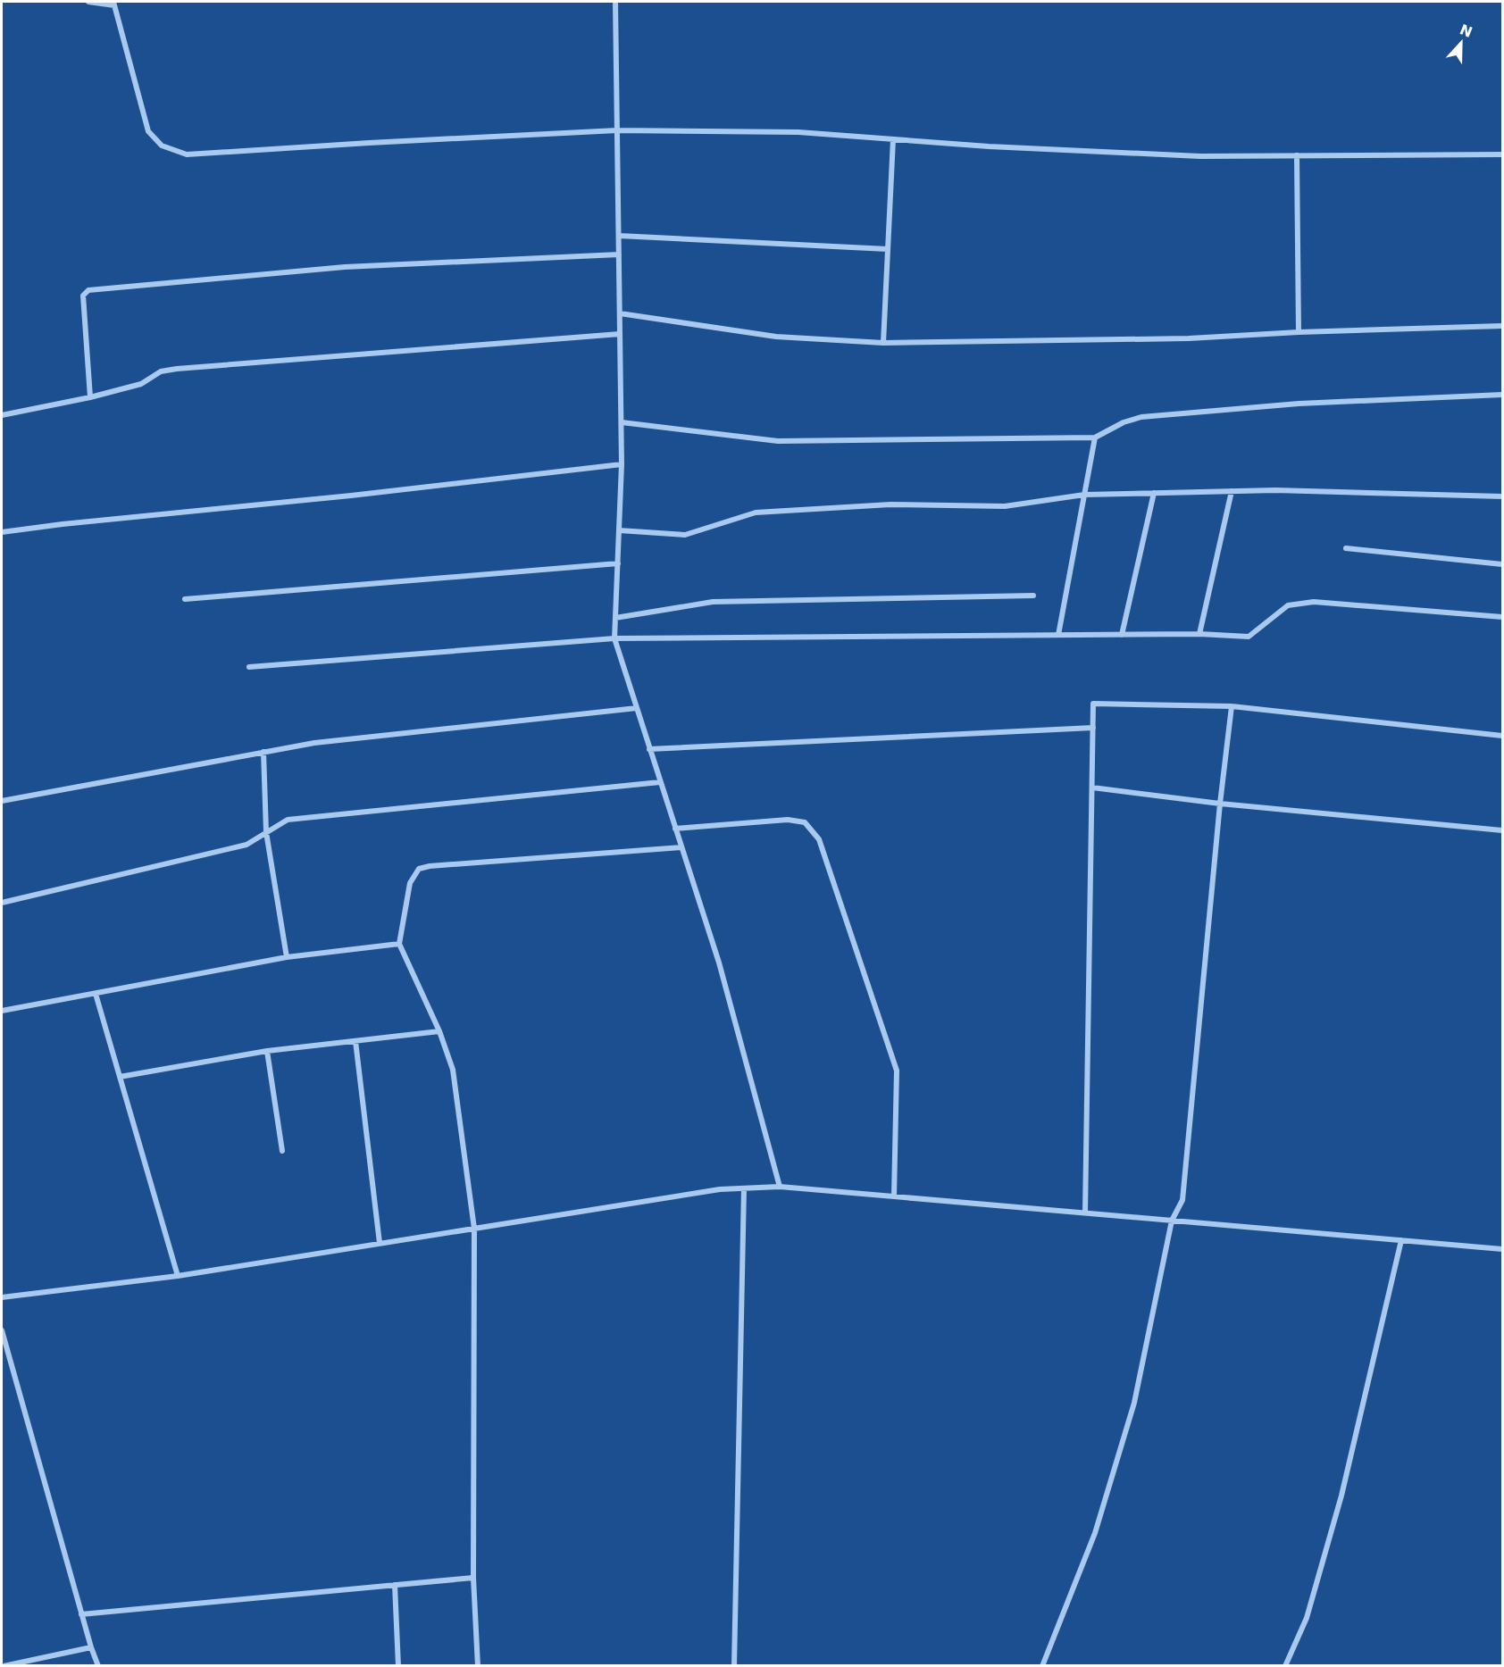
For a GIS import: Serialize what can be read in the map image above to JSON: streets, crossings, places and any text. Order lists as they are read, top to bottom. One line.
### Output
{"north":"top"}
